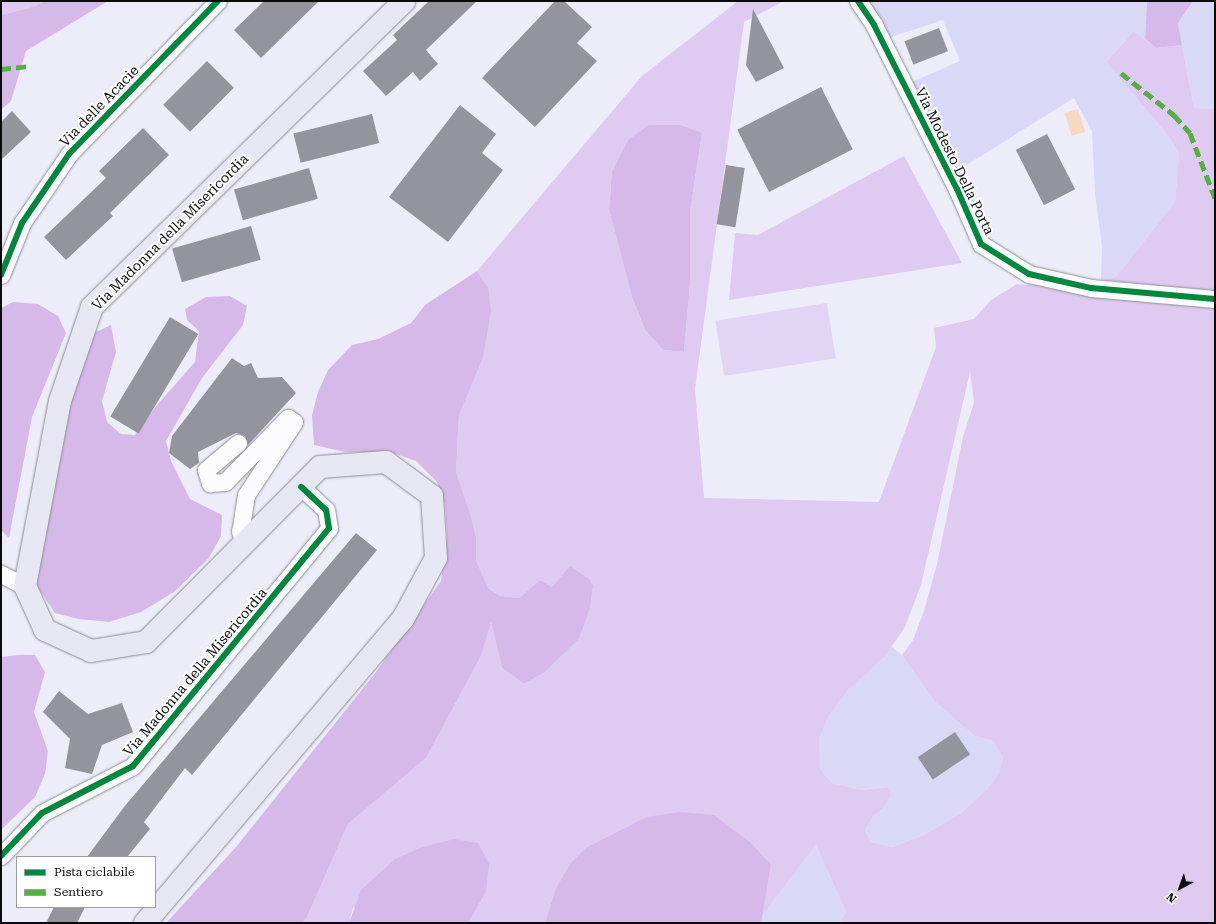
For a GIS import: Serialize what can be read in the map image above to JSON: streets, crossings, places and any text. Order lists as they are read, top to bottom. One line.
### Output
{"streets":{"main road":["Via Madonna della Misericordia"],"street":["Via delle Acacie","Via Modesto Della Porta"]},"legend":["Pista ciclabile","Sentiero"],"north":"bottom left"}
